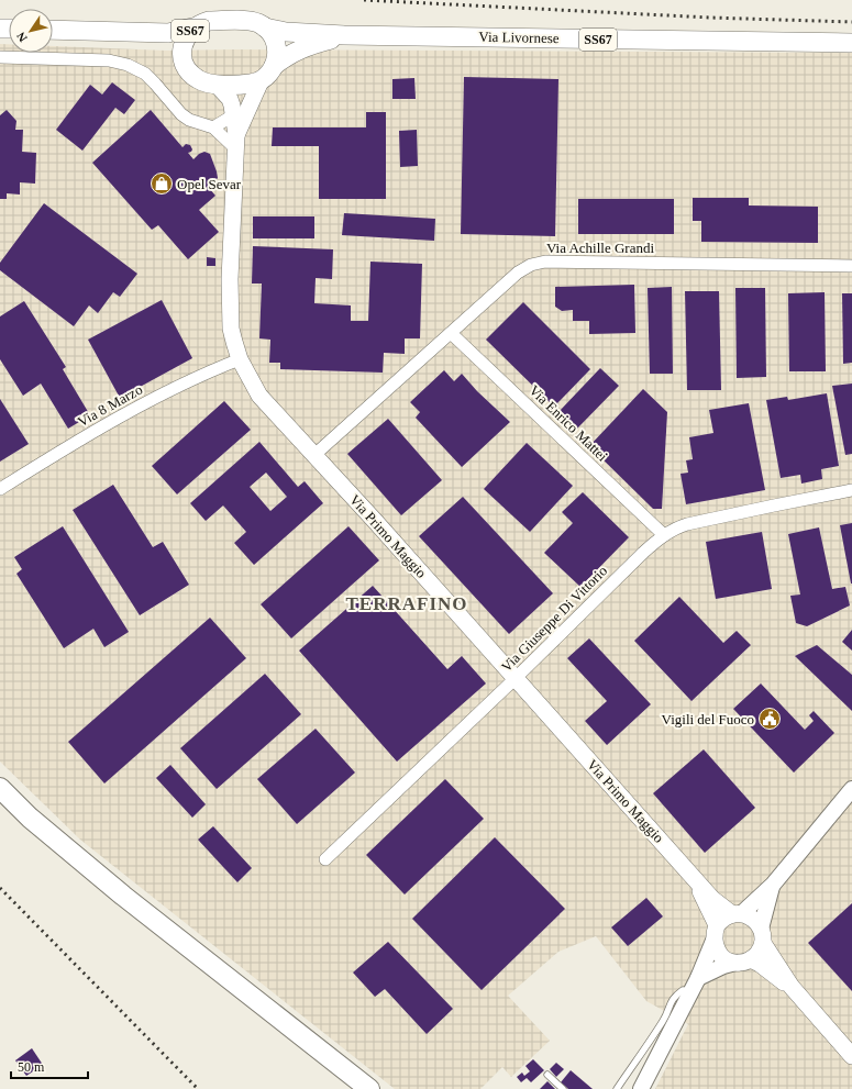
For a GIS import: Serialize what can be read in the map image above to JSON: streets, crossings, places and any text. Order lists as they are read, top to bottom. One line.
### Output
{"streets":{"main road":["SS67","Via Livornese","Via Primo Maggio"],"street":["Via Achille Grandi","Via 8 Marzo","Via Enrico Mattei","Via Giuseppe Di Vittorio"]},"crossings":[["SS67","Via Livornese"],["SS67","Via Primo Maggio"],["Via Livornese","Via Primo Maggio"],["Via Achille Grandi","Via Enrico Mattei"],["Via Achille Grandi","Via Primo Maggio"],["Via 8 Marzo","Via Primo Maggio"],["Via Enrico Mattei","Via Giuseppe Di Vittorio"],["Via Primo Maggio","Via Giuseppe Di Vittorio"]],"districts":["TERRAFINO"],"places":{"shop":["Opel Sevar"],"public building":["Vigili del Fuoco"]},"scale_bar":"50 m","north":"bottom left"}
